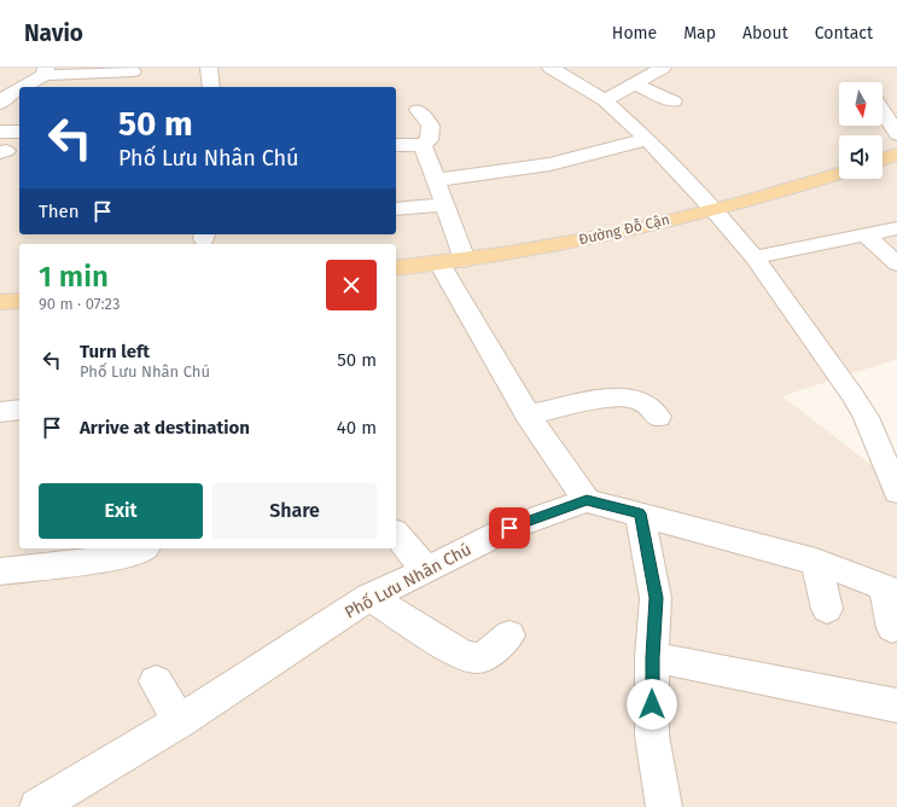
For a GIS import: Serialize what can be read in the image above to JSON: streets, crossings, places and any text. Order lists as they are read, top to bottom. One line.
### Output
{"streets":{"main road":["Đường Đỗ Cận"],"street":["Phố Lưu Nhân Chú"]},"north":"bottom","page":{"header":"Navio","nav":["Home","Map","About","Contact"],"turn":["50 m","Phố Lưu Nhân Chú"],"then":"Then","heading":["1 min","90 m · 07:23"],"list":[{"name":"Turn left","note":"Phố Lưu Nhân Chú","value":"50 m"},{"name":"Arrive at destination","value":"40 m"}],"buttons":["Exit","Share"]}}
